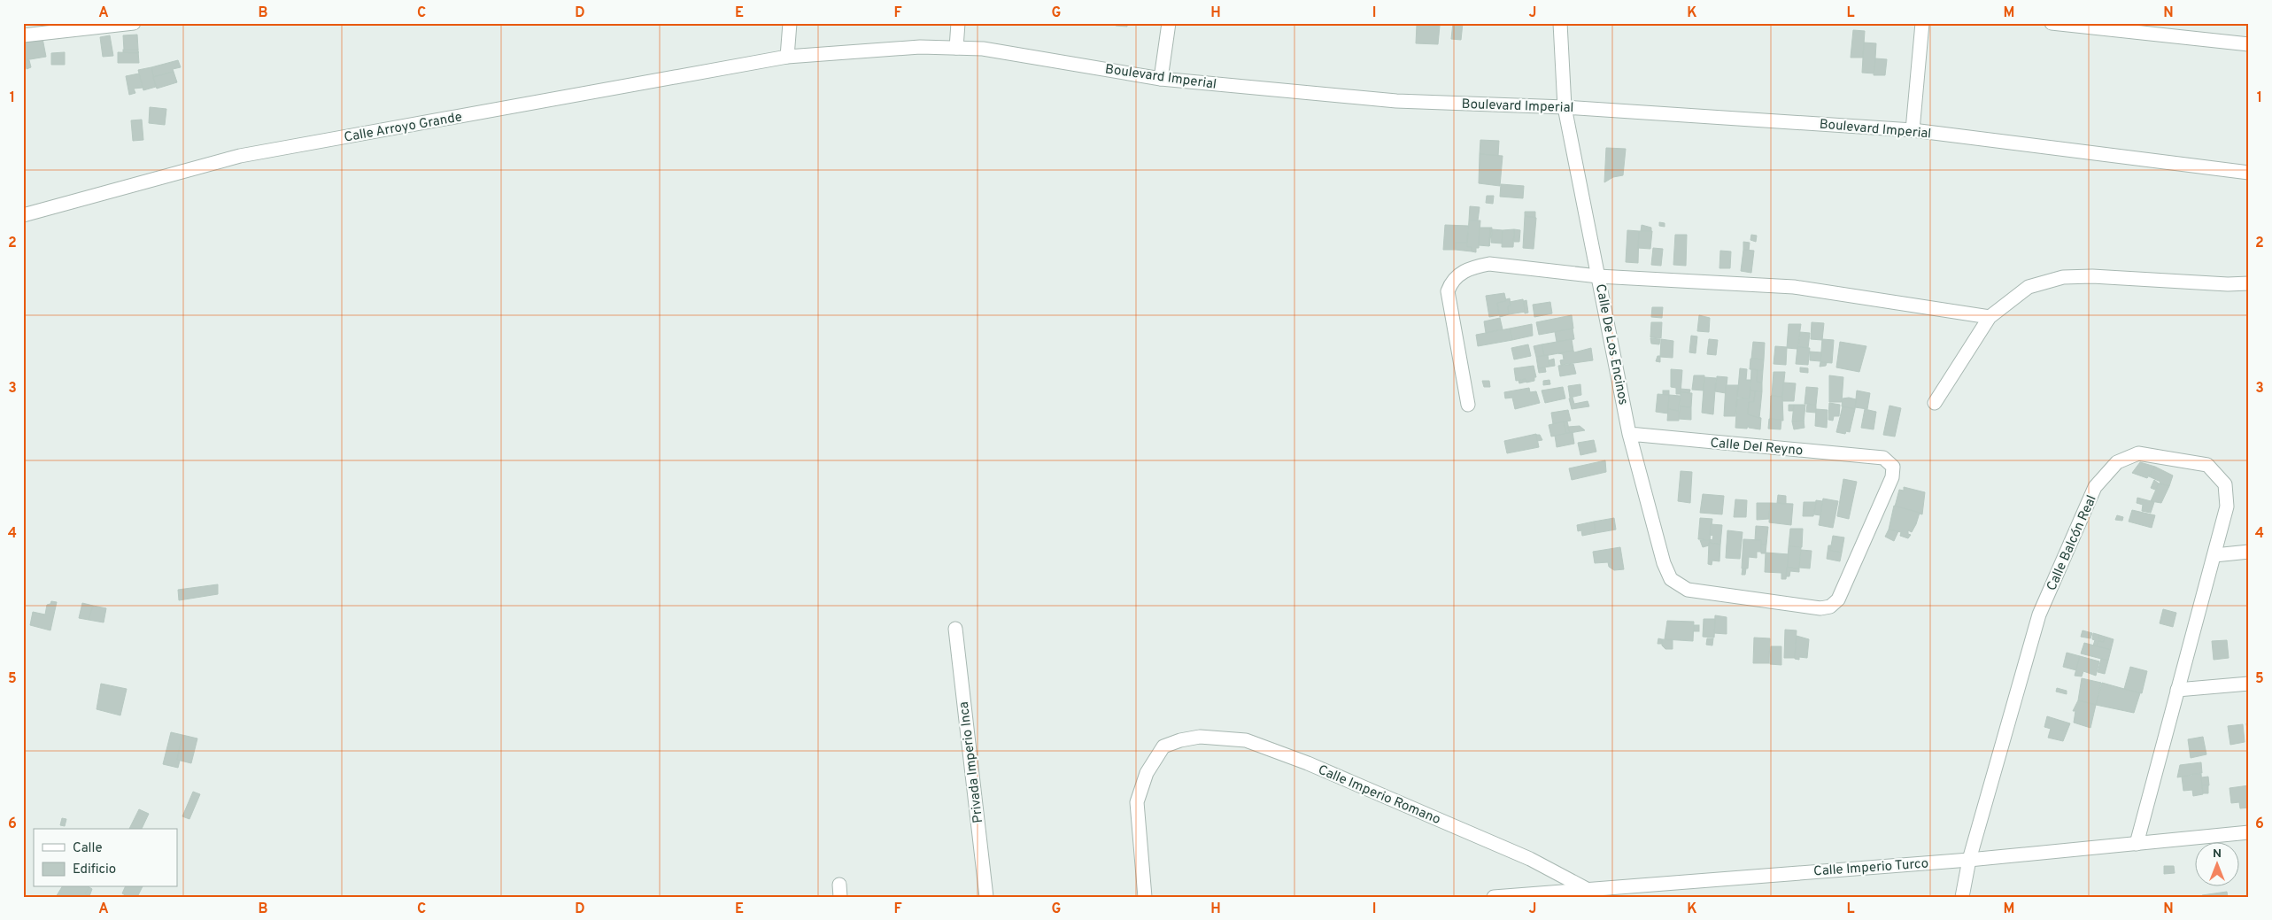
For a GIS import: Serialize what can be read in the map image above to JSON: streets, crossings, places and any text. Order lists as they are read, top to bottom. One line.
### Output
{"streets":{"street":["Boulevard Imperial","Calle Arroyo Grande","Calle De Los Encinos","Calle Del Reyno","Calle Balcón Real","Privada Imperio Inca","Calle Imperio Romano","Calle Imperio Turco"]},"crossings":[["Boulevard Imperial","Calle Arroyo Grande"],["Boulevard Imperial","Calle De Los Encinos"],["Calle De Los Encinos","Calle Del Reyno"],["Calle Balcón Real","Calle Imperio Turco"],["Calle Imperio Romano","Calle Imperio Turco"]],"legend":["Calle","Edificio"],"north":"top","grid":{"columns":["A","B","C","D","E","F","G","H","I","J","K","L","M","N"],"rows":["1","2","3","4","5","6"]}}
